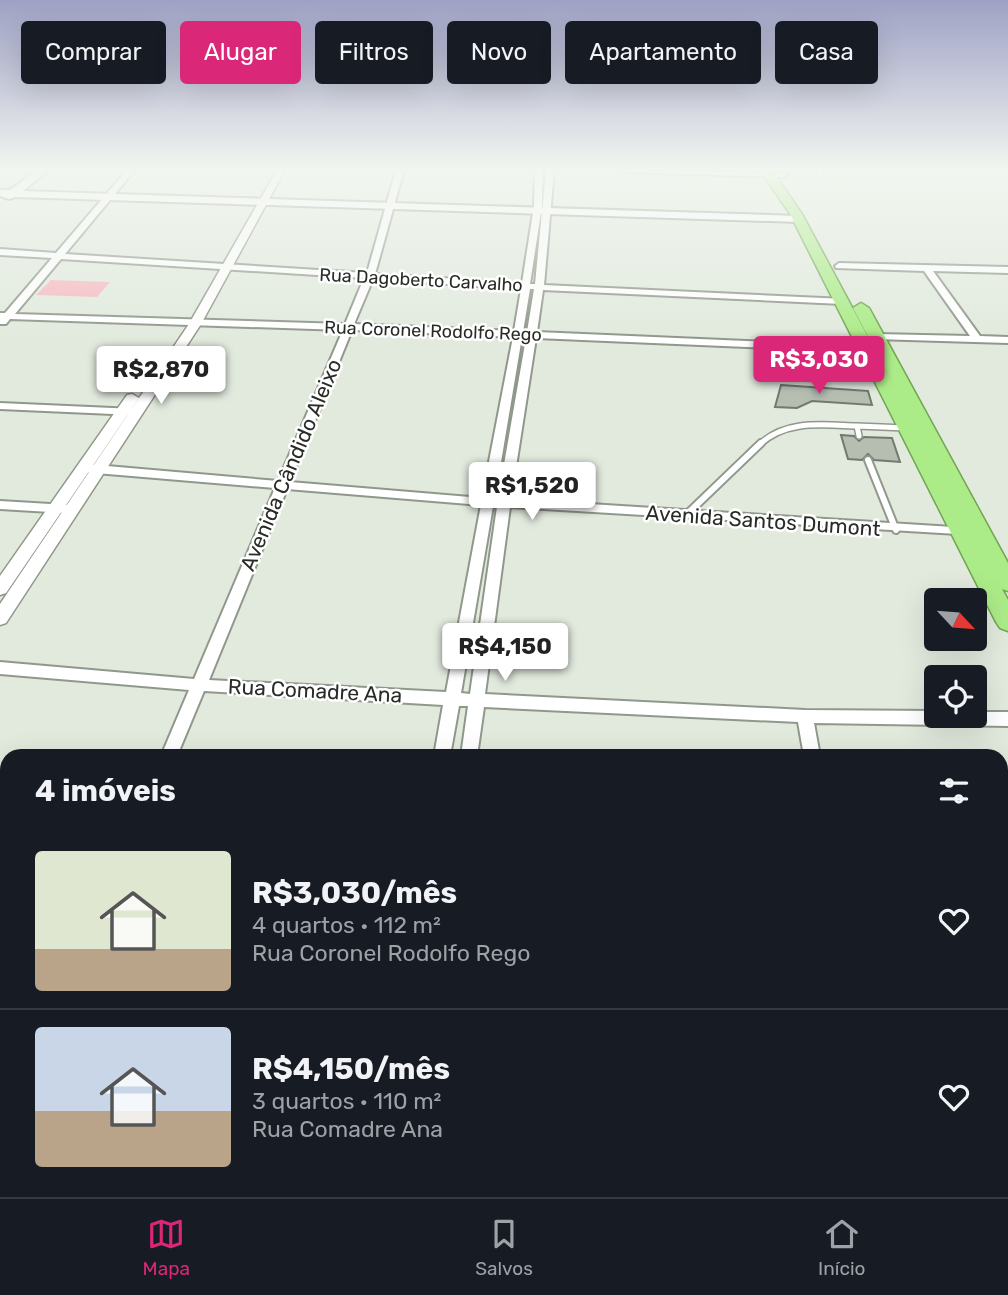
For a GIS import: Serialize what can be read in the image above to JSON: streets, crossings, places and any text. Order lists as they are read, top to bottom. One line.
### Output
{"streets":{"street":["Rua Dagoberto Carvalho","Rua Coronel Rodolfo Rego","Avenida Cândido Aleixo","Avenida Santos Dumont","Rua Comadre Ana"]},"crossings":[["Rua Dagoberto Carvalho","Avenida Cândido Aleixo"],["Rua Coronel Rodolfo Rego","Avenida Cândido Aleixo"],["Avenida Cândido Aleixo","Avenida Santos Dumont"],["Avenida Cândido Aleixo","Rua Comadre Ana"]],"north":"bottom right","page":{"chip":["Comprar","Alugar","Filtros","Novo","Apartamento","Casa"],"price":["R$3,030","R$2,870","R$1,520","R$4,150"],"heading":"4 imóveis","list":[{"name":"R$3,030/mês","note":"4 quartos · 112 m² · Rua Coronel Rodolfo Rego"},{"name":"R$4,150/mês","note":"3 quartos · 110 m² · Rua Comadre Ana"}],"tabs":["Mapa","Salvos","Início"]}}
